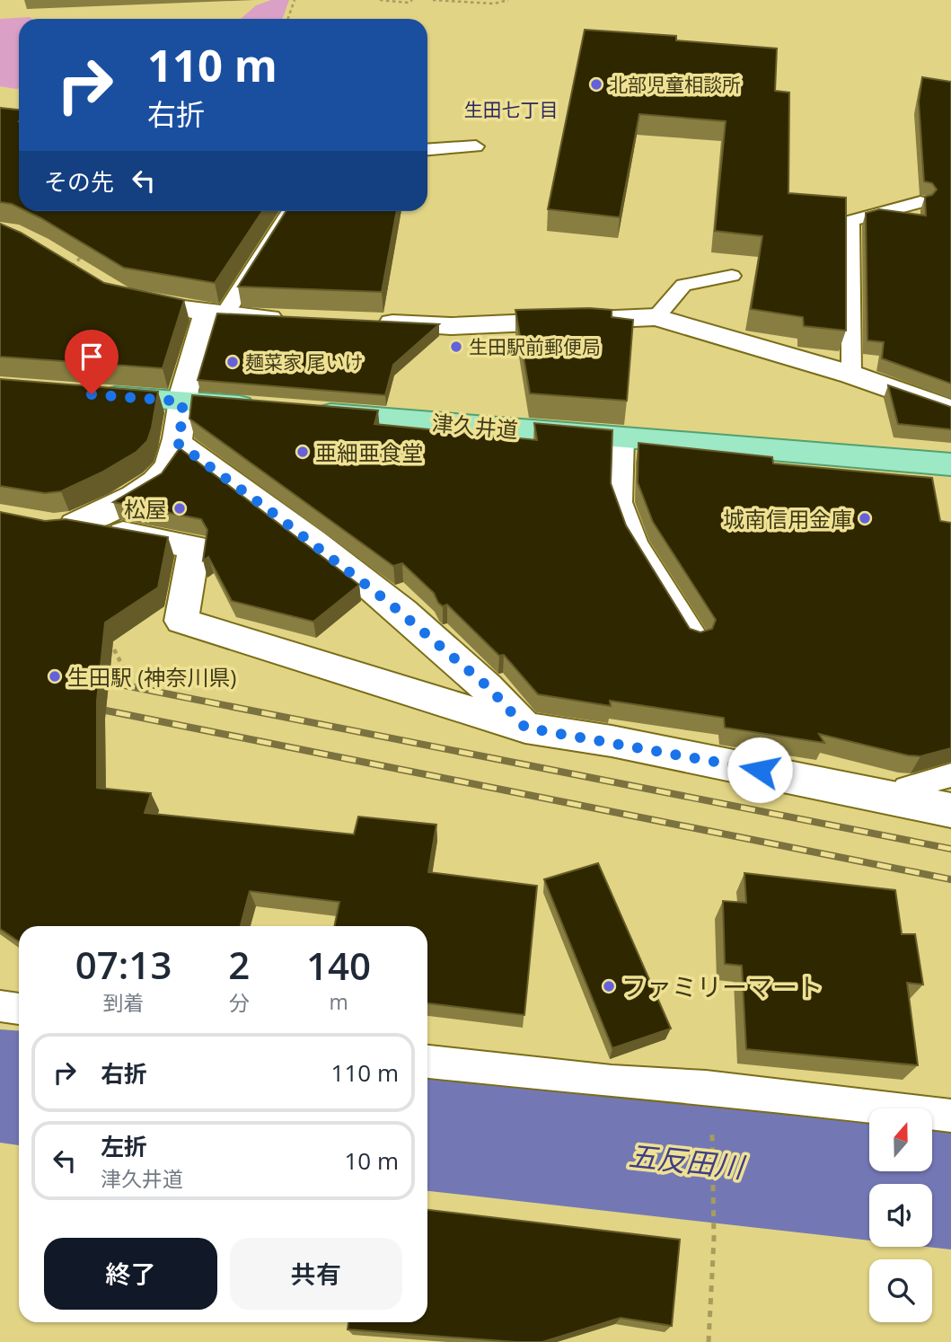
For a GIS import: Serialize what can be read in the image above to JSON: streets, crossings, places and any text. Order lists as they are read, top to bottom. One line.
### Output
{"streets":{"main road":["津久井道"]},"districts":["生田七丁目"],"water":["五反田川"],"places":["北部児童相談所","生田駅前郵便局","麺菜家 尾いけ","亜細亜食堂","松屋","城南信用金庫","生田駅 (神奈川県)","ファミリーマート"],"north":"top","page":{"turn":["110 m","右折"],"then":"その先","eta":["07:13","到着","2","分","140","m"],"list":[{"name":"右折","value":"110 m"},{"name":"左折","note":"津久井道","value":"10 m"}],"buttons":["終了","共有"]}}
